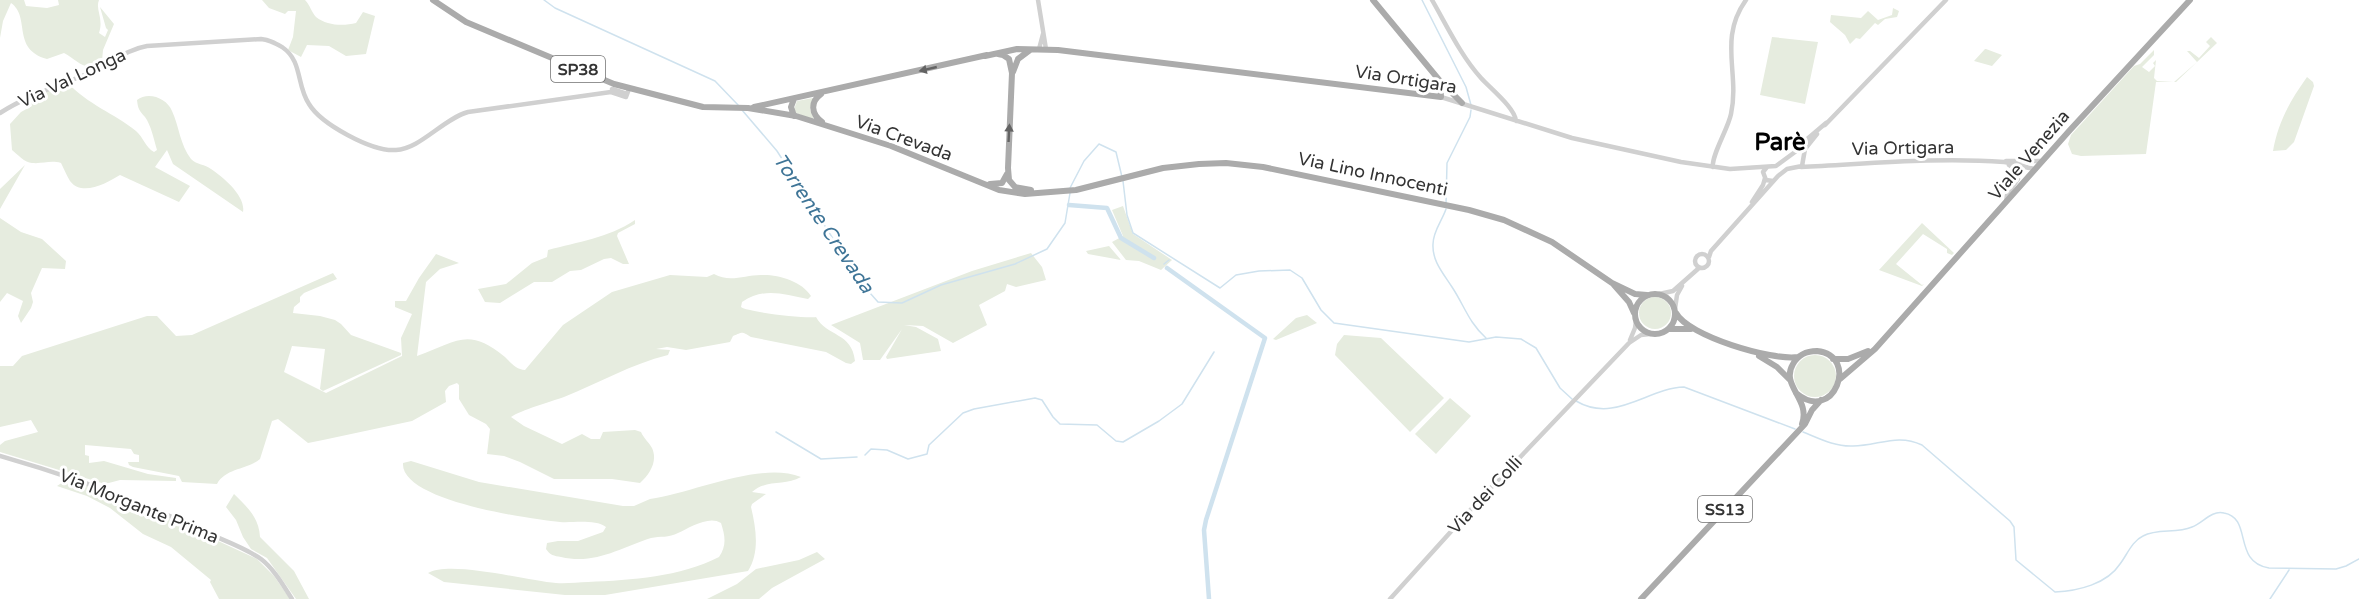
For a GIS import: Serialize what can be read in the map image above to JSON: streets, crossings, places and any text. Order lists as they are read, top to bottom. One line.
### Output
{"streets":{"main road":["SP38","Via Ortigara","Via Crevada","Viale Venezia","Via Lino Innocenti","SS13"],"street":["Via Val Longa","Via dei Colli","Via Morgante Prima"]},"crossings":[["Via Val Longa","Via Crevada"],["Via Ortigara","Via Crevada"],["Via Crevada","Via Lino Innocenti"],["Viale Venezia","SS13"]],"districts":["Parè"],"water":["Torrente Crevada"]}
